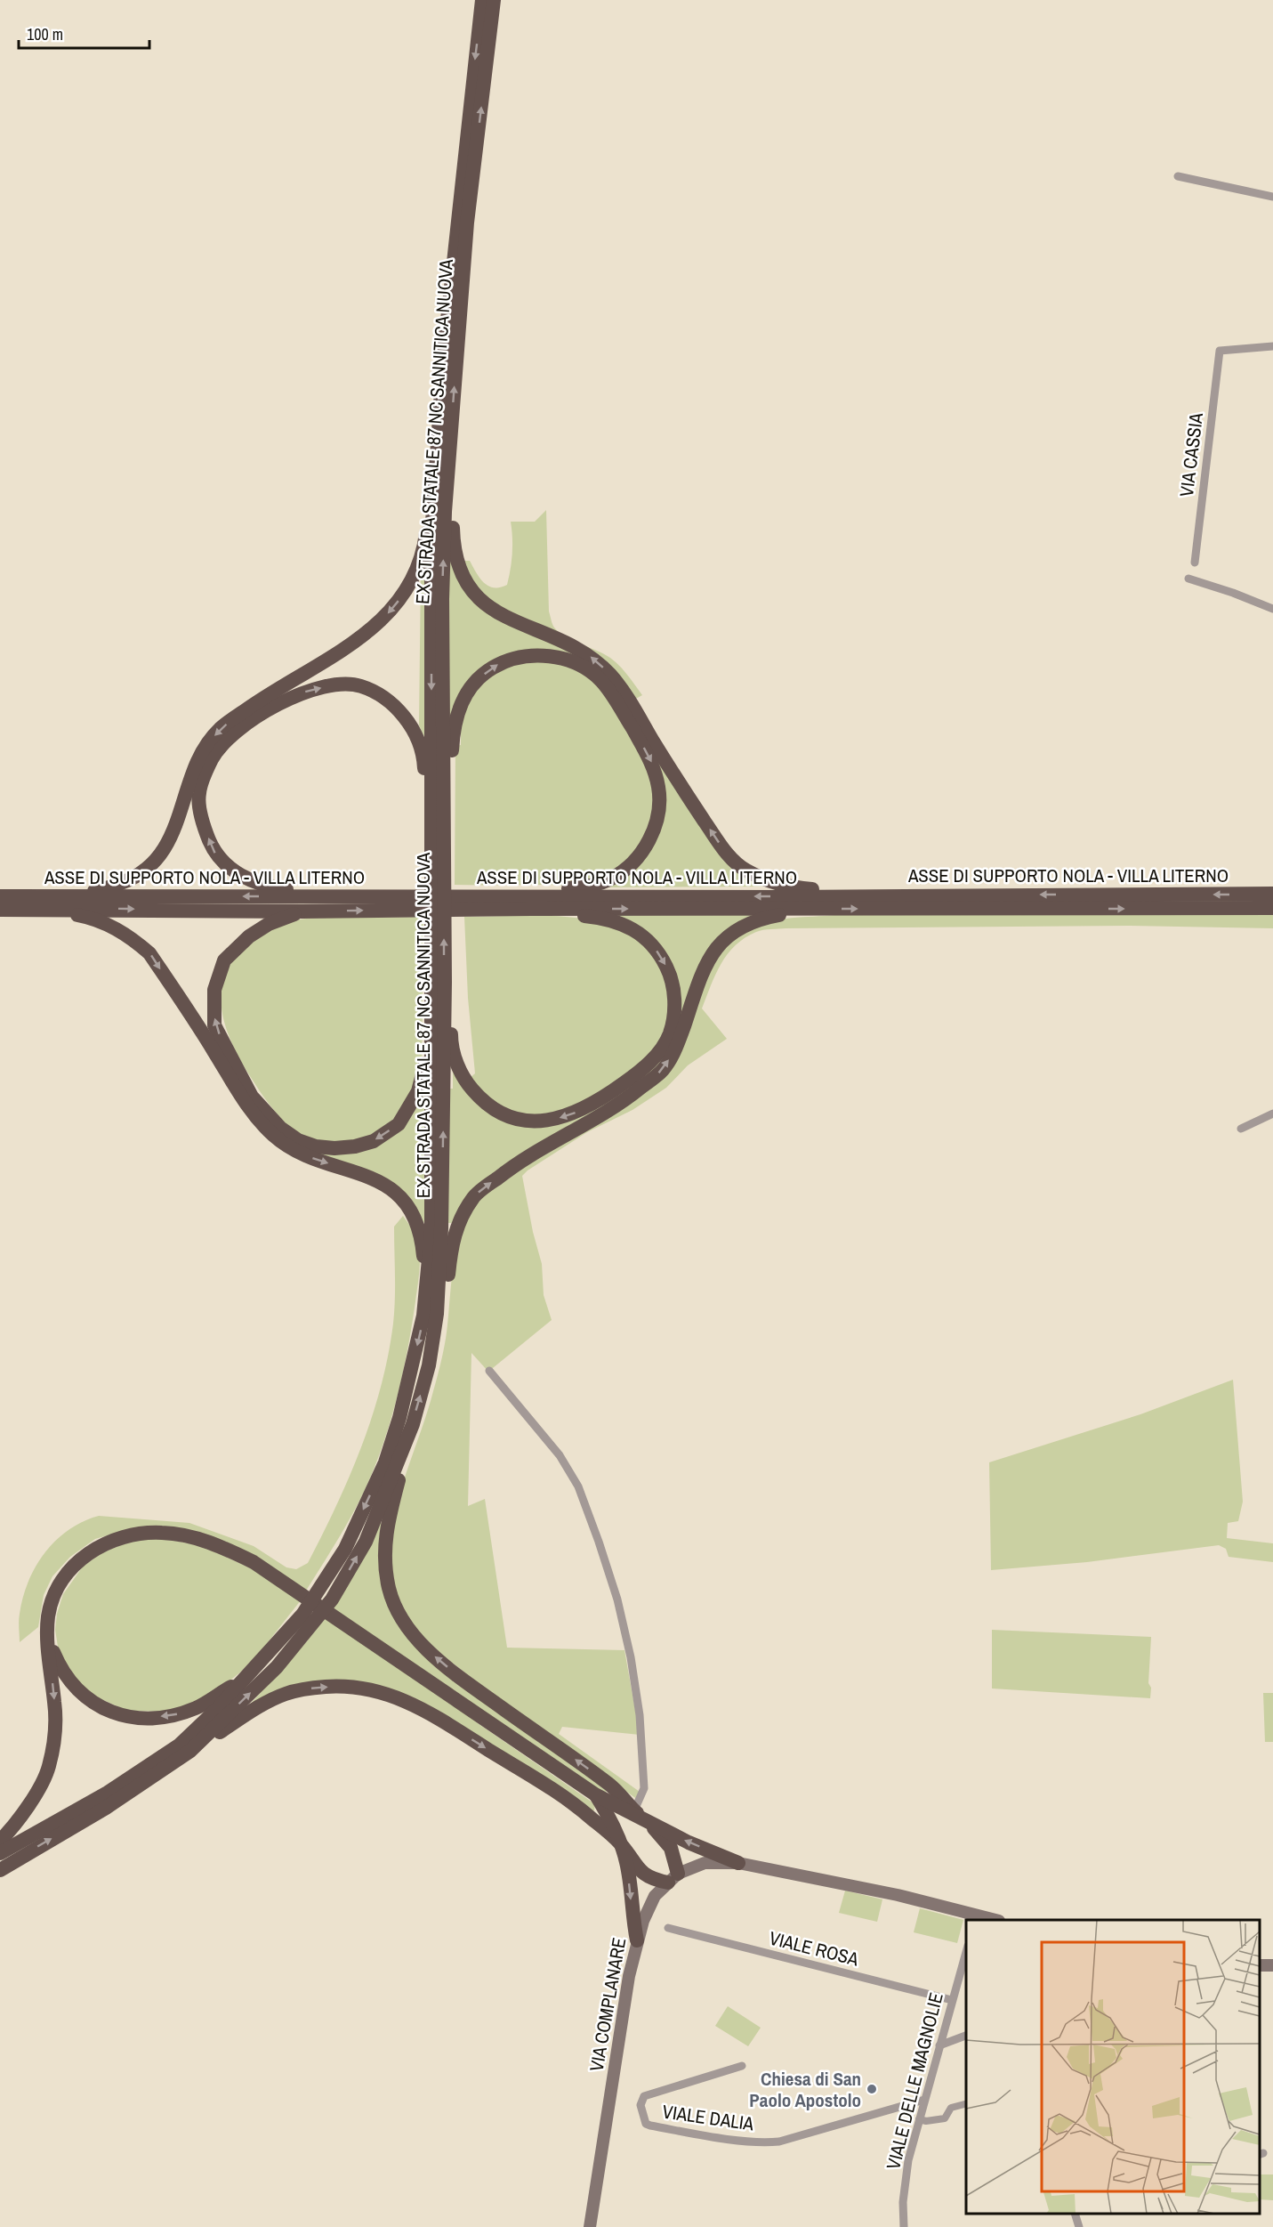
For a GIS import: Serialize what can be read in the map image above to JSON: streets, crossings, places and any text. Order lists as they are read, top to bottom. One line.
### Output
{"streets":{"highway":["EX STRADA STATALE 87 NC SANNITICA NUOVA","ASSE DI SUPPORTO NOLA - VILLA LITERNO"],"main road":["VIA COMPLANARE"],"street":["VIA CASSIA","VIALE ROSA","VIALE DELLE MAGNOLIE","VIALE DALIA"]},"crossings":[["VIALE ROSA","VIALE DELLE MAGNOLIE"],["VIALE DELLE MAGNOLIE","VIALE DALIA"]],"places":["Chiesa di San Paolo Apostolo"],"scale_bar":"100 m"}
